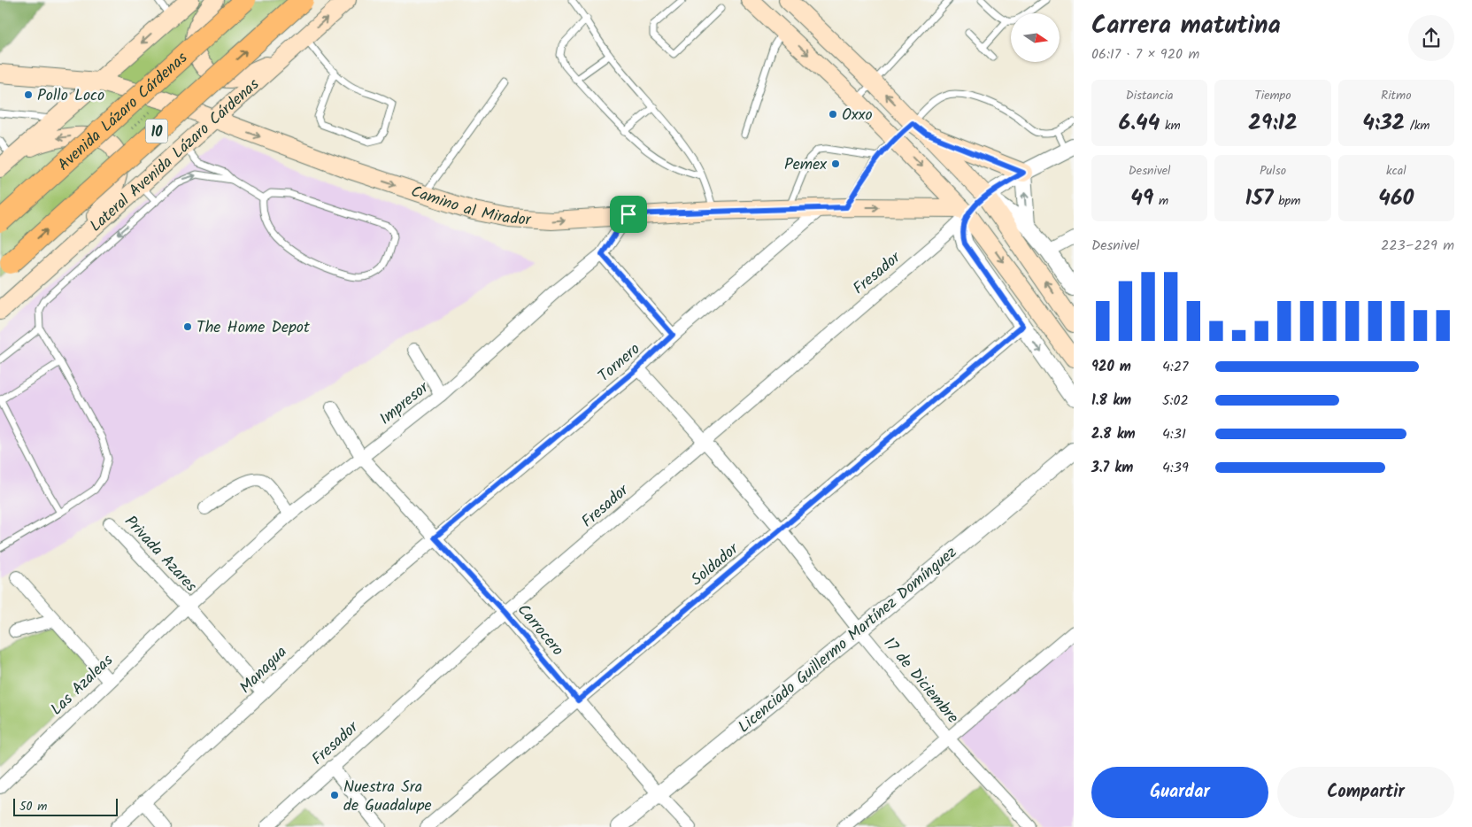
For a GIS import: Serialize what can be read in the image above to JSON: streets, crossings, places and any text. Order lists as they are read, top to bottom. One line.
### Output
{"streets":{"highway":["Avenida Lázaro Cárdenas","10"],"main road":["Lateral Avenida Lázaro Cárdenas","Camino al Mirador"],"street":["Fresador","Tornero","Impresor","Privada Azares","Soldador","Carrocero","Licenciado Guillermo Martínez Domínguez","Managua","17 de Diciembre","Las Azaleas"]},"crossings":[["Lateral Avenida Lázaro Cárdenas","Camino al Mirador"],["Camino al Mirador","Fresador"],["Camino al Mirador","Tornero"],["Camino al Mirador","Impresor"],["Fresador","Carrocero"],["Fresador","17 de Diciembre"],["Tornero","Carrocero"],["Tornero","Managua"],["Tornero","17 de Diciembre"],["Impresor","Privada Azares"],["Impresor","Carrocero"],["Impresor","Las Azaleas"],["Privada Azares","Managua"],["Privada Azares","Las Azaleas"],["Soldador","Carrocero"],["Soldador","17 de Diciembre"],["Carrocero","Licenciado Guillermo Martínez Domínguez"],["Carrocero","Managua"],["Licenciado Guillermo Martínez Domínguez","17 de Diciembre"]],"one_way":["Camino al Mirador"],"places":["Pollo Loco","Oxxo","Pemex","The Home Depot","Nuestra Sra de Guadalupe"],"scale_bar":"50 m","north":"right","page":{"heading":["Carrera matutina","06:17 · 7 × 920 m"],"stats":[["Distancia","6.44 km"],["Tiempo","29:12"],["Ritmo","4:32 /km"],["Desnivel","49 m"],["Pulso","157 bpm"],["kcal","460"]],"chart":["Desnivel","223–229 m"],"list":[{"name":"920 m","note":"4:27"},{"name":"1.8 km","note":"5:02"},{"name":"2.8 km","note":"4:31"},{"name":"3.7 km","note":"4:39"}],"buttons":["Guardar","Compartir"],"scale":"50 m"}}
